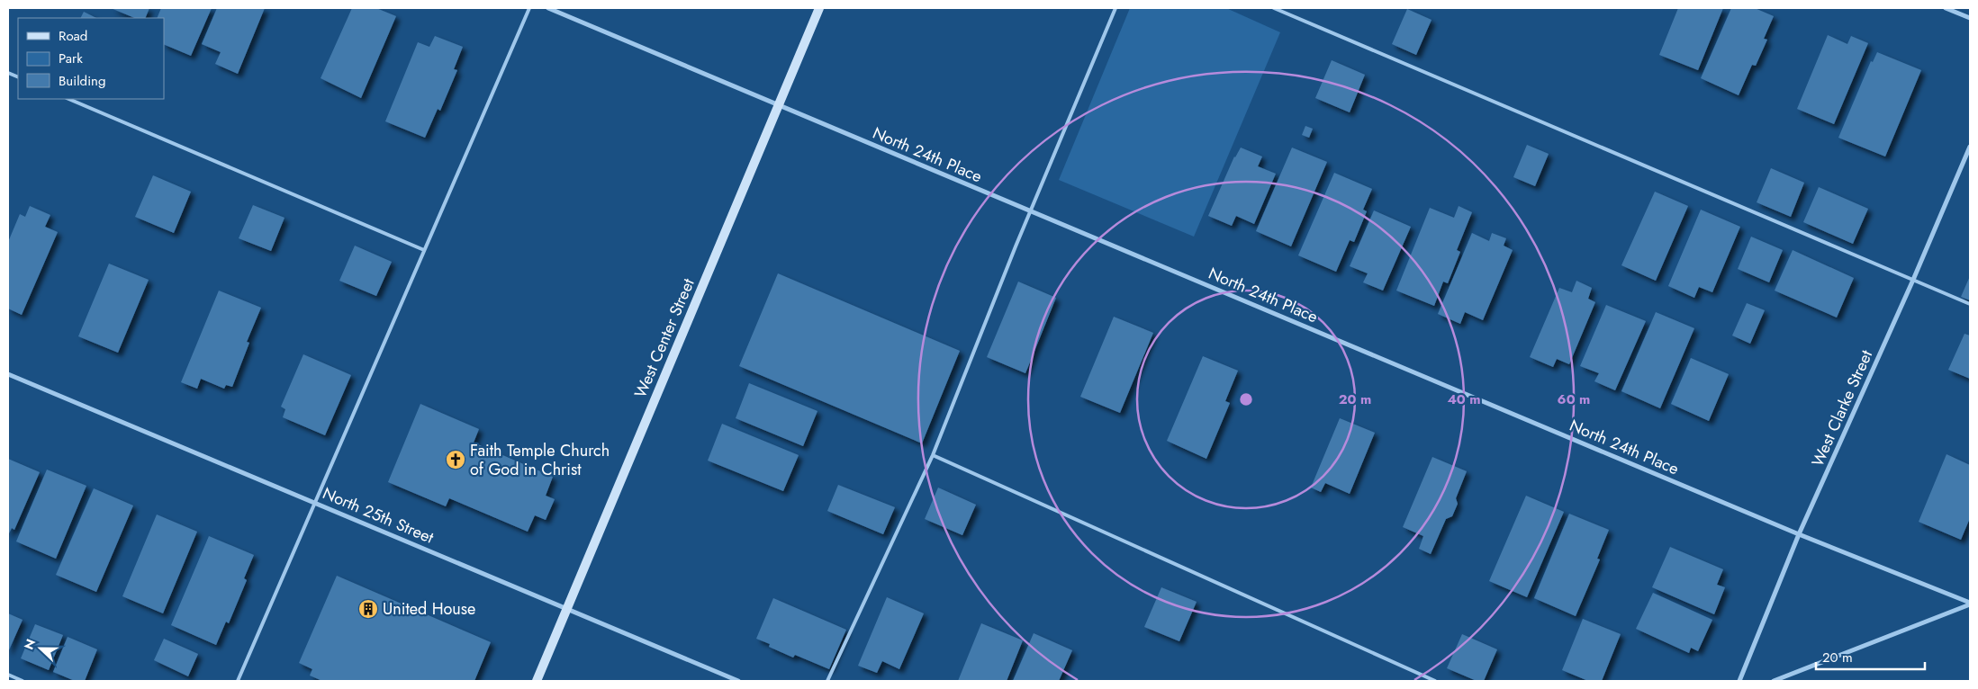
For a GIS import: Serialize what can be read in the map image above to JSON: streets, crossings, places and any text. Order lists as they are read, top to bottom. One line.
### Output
{"streets":{"street":["North 24th Place","West Center Street","West Clarke Street","North 25th Street"]},"crossings":[["North 24th Place","West Center Street"],["North 24th Place","West Clarke Street"],["West Center Street","North 25th Street"]],"places":{"church":["Faith Temple Church of God in Christ"],"building":["United House"]},"legend":["Road","Park","Building"],"scale_bar":"20 m","north":"left","rings":["20 m","40 m","60 m"]}
